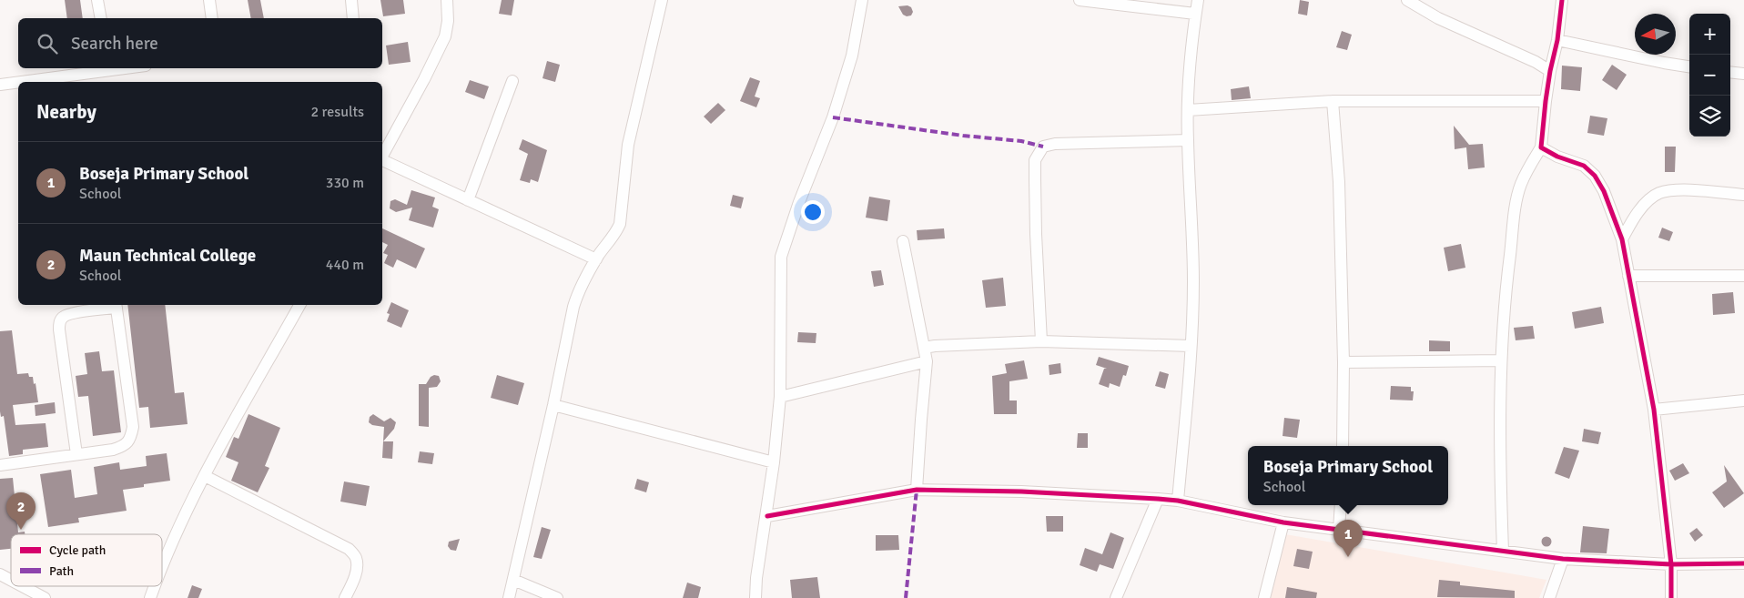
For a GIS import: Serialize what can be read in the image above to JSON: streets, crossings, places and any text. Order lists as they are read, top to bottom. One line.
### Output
{"legend":["Cycle path","Path"],"north":"left","page":{"map_buttons":["+","−"],"search":"Search here","heading":["Nearby","2 results"],"list":[{"mark":"1","name":"Boseja Primary School","note":"School","value":"330 m"},{"mark":"2","name":"Maun Technical College","note":"School","value":"440 m"}],"popup":["Boseja Primary School","School"],"pins":["2","1"]}}
